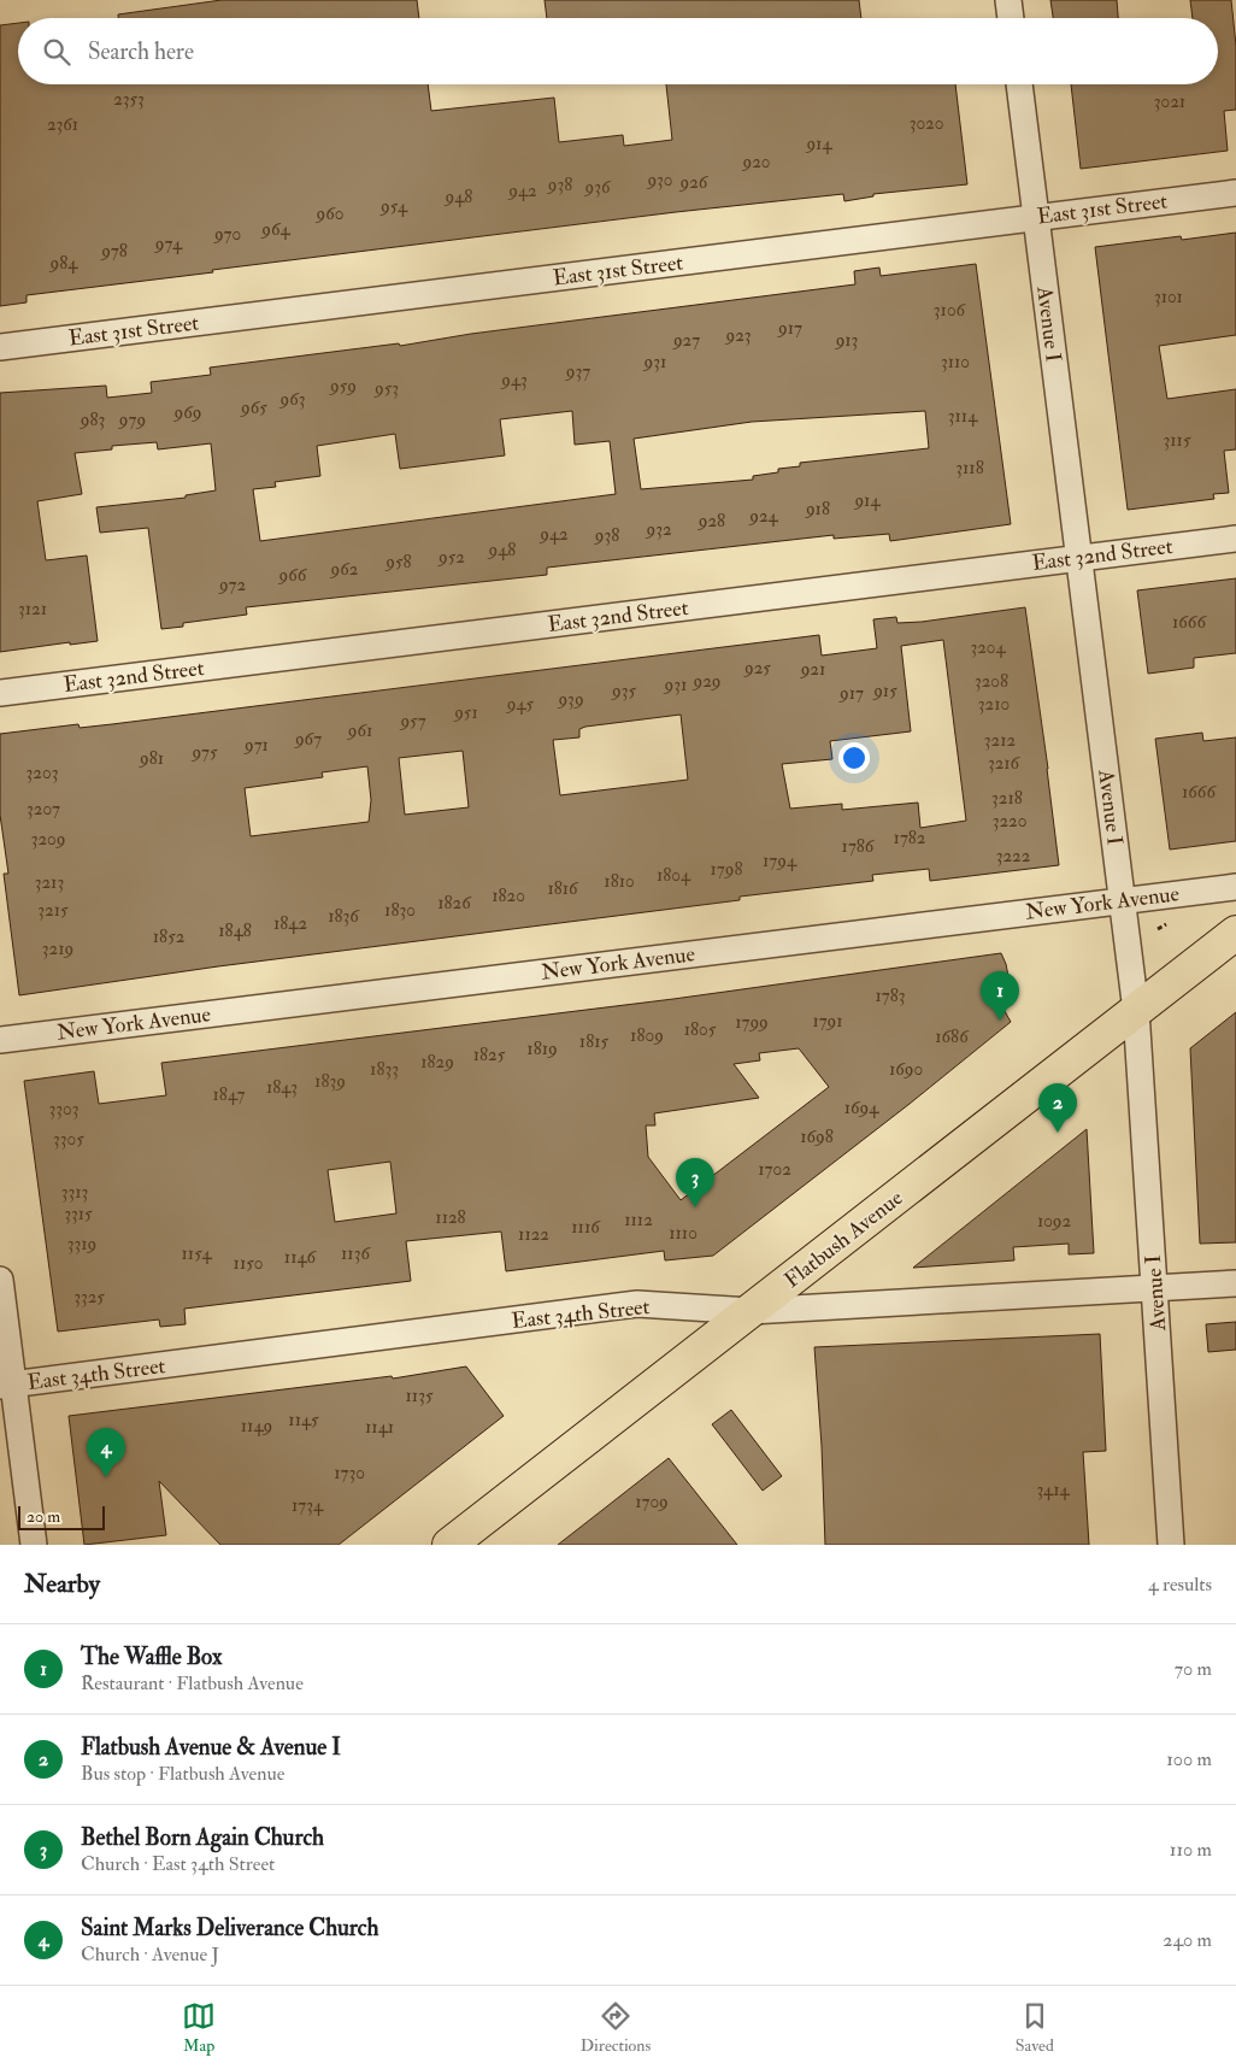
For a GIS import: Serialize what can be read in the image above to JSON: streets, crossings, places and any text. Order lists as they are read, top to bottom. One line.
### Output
{"streets":{"main road":["Flatbush Avenue"],"street":["East 31st Street","Avenue I","East 32nd Street","New York Avenue","East 34th Street"]},"crossings":[["East 31st Street","Avenue I"],["Avenue I","East 32nd Street"],["Avenue I","New York Avenue"],["Avenue I","Flatbush Avenue"],["Avenue I","East 34th Street"],["Flatbush Avenue","East 34th Street"]],"house_numbers":["2353","3021","3020","2361","914","920","930","926","938","936","942","948","954","960","964","970","974","978","984","3101","3106","917","923","927","913","931","3110","937","943","959","953","963","965","969","3114","983","979","3115","3118","914","918","924","928","932","942","938","948","952","958","962","966","972","3121","1666","3204","925","921","929","3208","931","935","915","917","939","945","3210","951","957","961","967","3212","971","975","981","3216","3203","1666","3218","3207","3220","1782","3209","1786","3222","1794","1798","1804","1810","3213","1816","1820","1826","3215","1830","1836","1842","1848","1852","3219","1783","1791","1799","1805","1809","1686","1815","1819","1825","1829","1833","1690","1839","1843","1847","1694","3303","1698","3305","1702","3313","3315","1128","1112","1092","1116","1110","1122","3319","1154","1136","1146","1150","3325","1135","1145","1149","1141","1730","3414","1709","1734"],"scale_bar":"20 m","page":{"search":"Search here","pins":["1","2","3","4"],"scale":"20 m","heading":["Nearby","4 results"],"list":[{"mark":"1","name":"The Waffle Box","note":"Restaurant · Flatbush Avenue","value":"70 m"},{"mark":"2","name":"Flatbush Avenue & Avenue I","note":"Bus stop · Flatbush Avenue","value":"100 m"},{"mark":"3","name":"Bethel Born Again Church","note":"Church · East 34th Street","value":"110 m"},{"mark":"4","name":"Saint Marks Deliverance Church","note":"Church · Avenue J","value":"240 m"}],"nav":["Map","Directions","Saved"]}}
